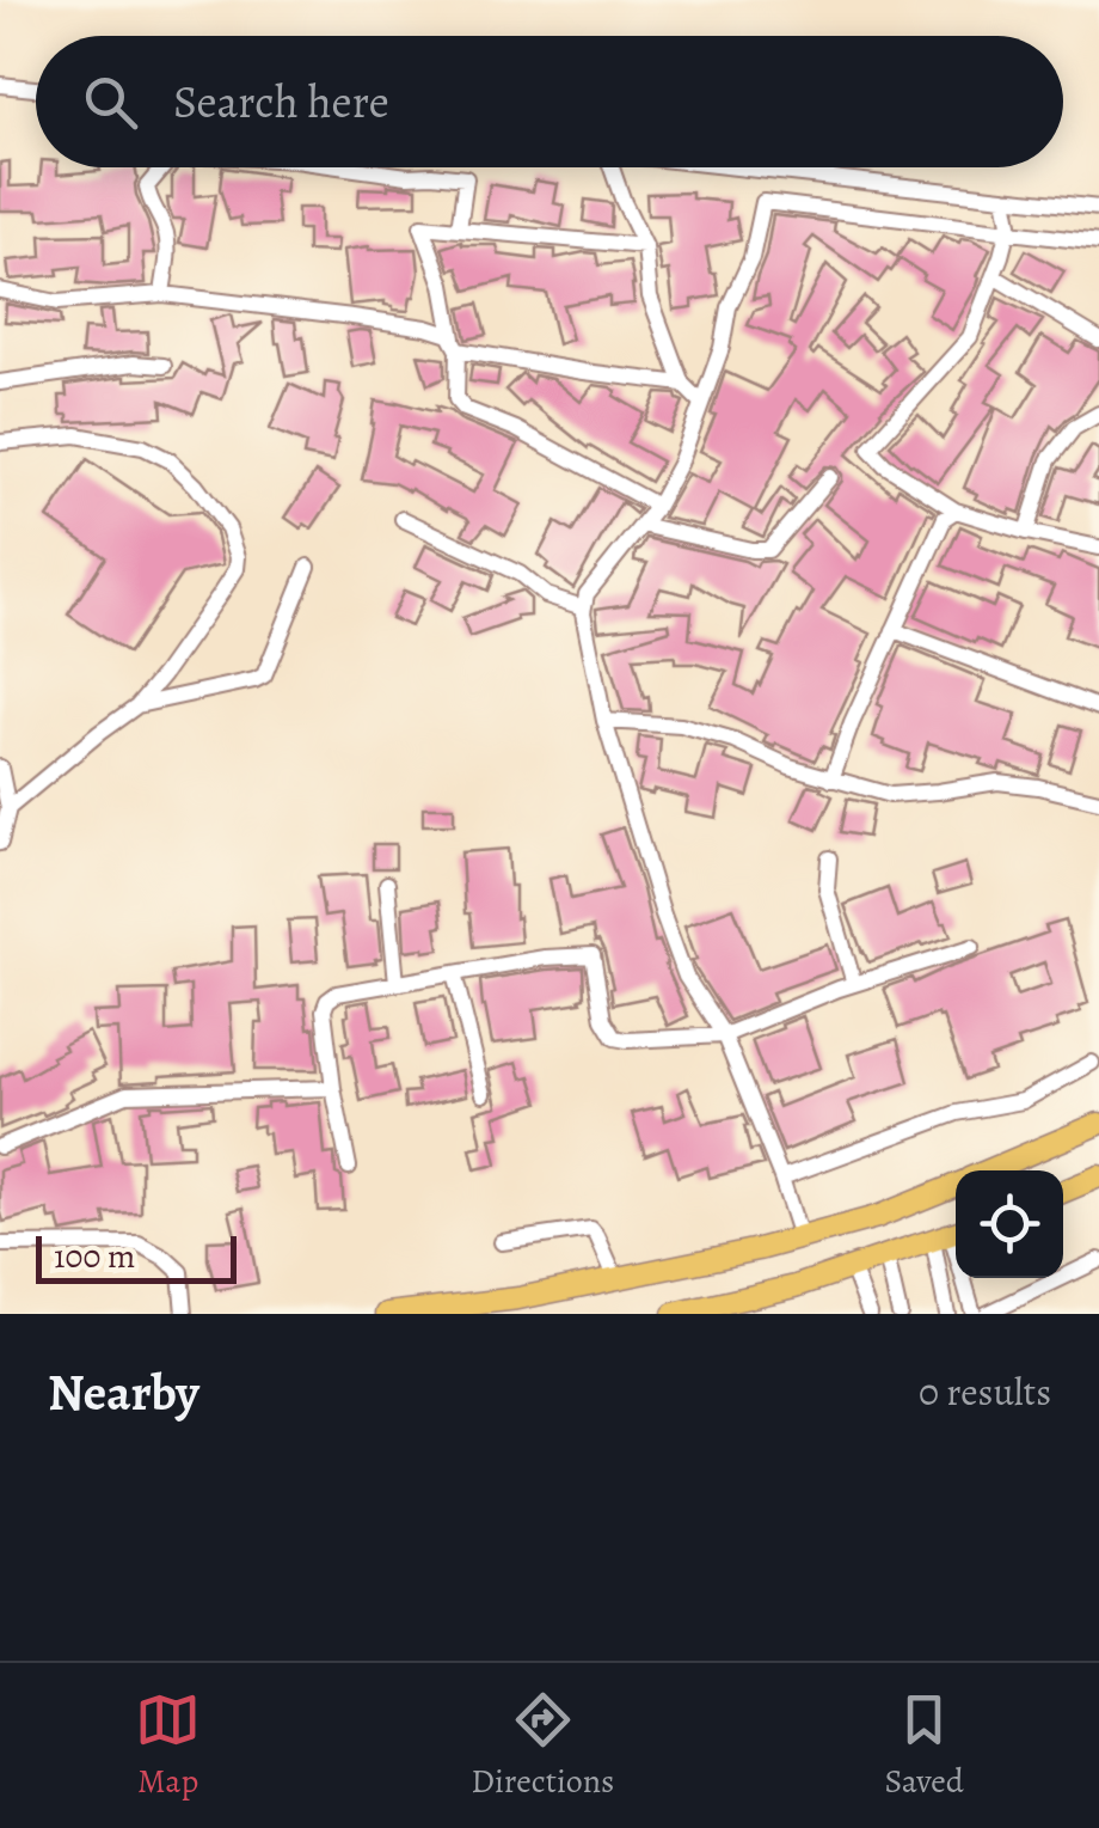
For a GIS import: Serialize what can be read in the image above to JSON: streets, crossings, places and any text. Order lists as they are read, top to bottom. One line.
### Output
{"scale_bar":"100 m","page":{"search":"Search here","scale":"100 m","heading":["Nearby","0 results"],"nav":["Map","Directions","Saved"]}}
